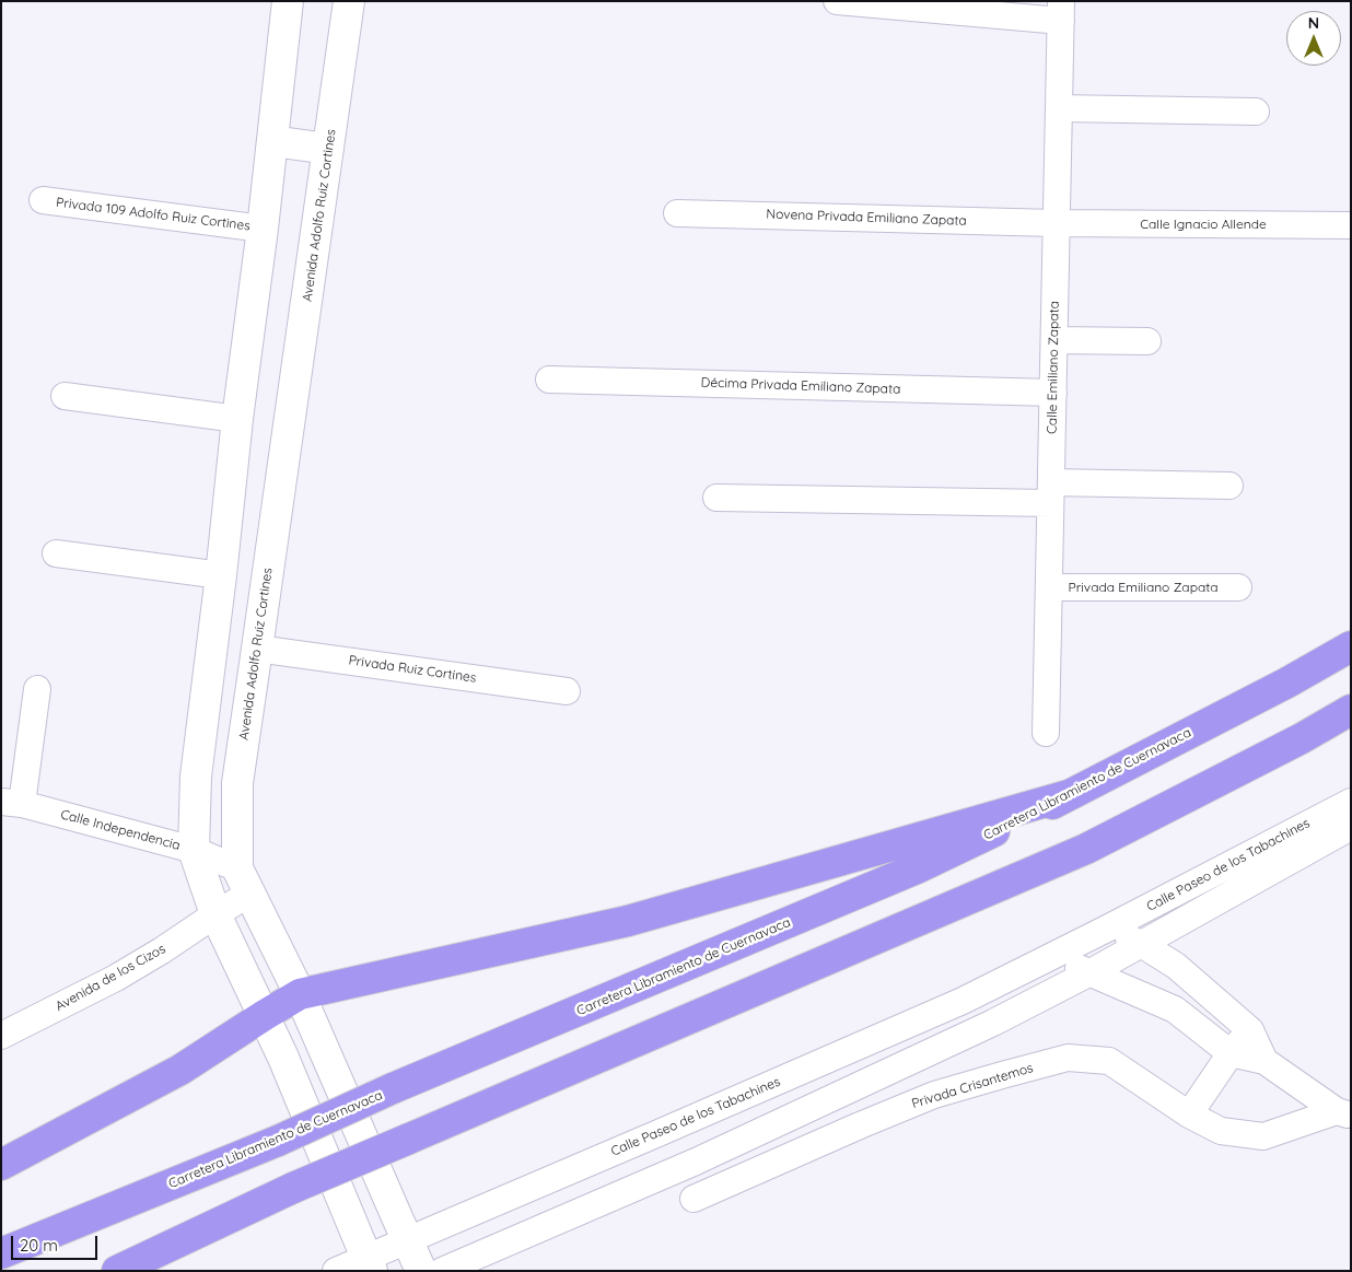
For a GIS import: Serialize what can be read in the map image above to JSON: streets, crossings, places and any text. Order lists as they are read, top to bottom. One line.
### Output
{"streets":{"highway":["Carretera Libramiento de Cuernavaca"],"street":["Privada 109 Adolfo Ruiz Cortines","Avenida Adolfo Ruiz Cortines","Novena Privada Emiliano Zapata","Calle Ignacio Allende","Calle Emiliano Zapata","Décima Privada Emiliano Zapata","Privada Emiliano Zapata","Privada Ruiz Cortines","Calle Independencia","Calle Paseo de los Tabachines","Avenida de los Cizos","Privada Crisantemos"]},"crossings":[["Avenida Adolfo Ruiz Cortines","Privada Ruiz Cortines"],["Avenida Adolfo Ruiz Cortines","Calle Independencia"],["Avenida Adolfo Ruiz Cortines","Calle Paseo de los Tabachines"],["Avenida Adolfo Ruiz Cortines","Avenida de los Cizos"],["Novena Privada Emiliano Zapata","Calle Ignacio Allende"],["Novena Privada Emiliano Zapata","Calle Emiliano Zapata"],["Calle Ignacio Allende","Calle Emiliano Zapata"],["Calle Emiliano Zapata","Décima Privada Emiliano Zapata"],["Calle Emiliano Zapata","Privada Emiliano Zapata"],["Calle Independencia","Avenida de los Cizos"]],"scale_bar":"20 m","north":"top"}
